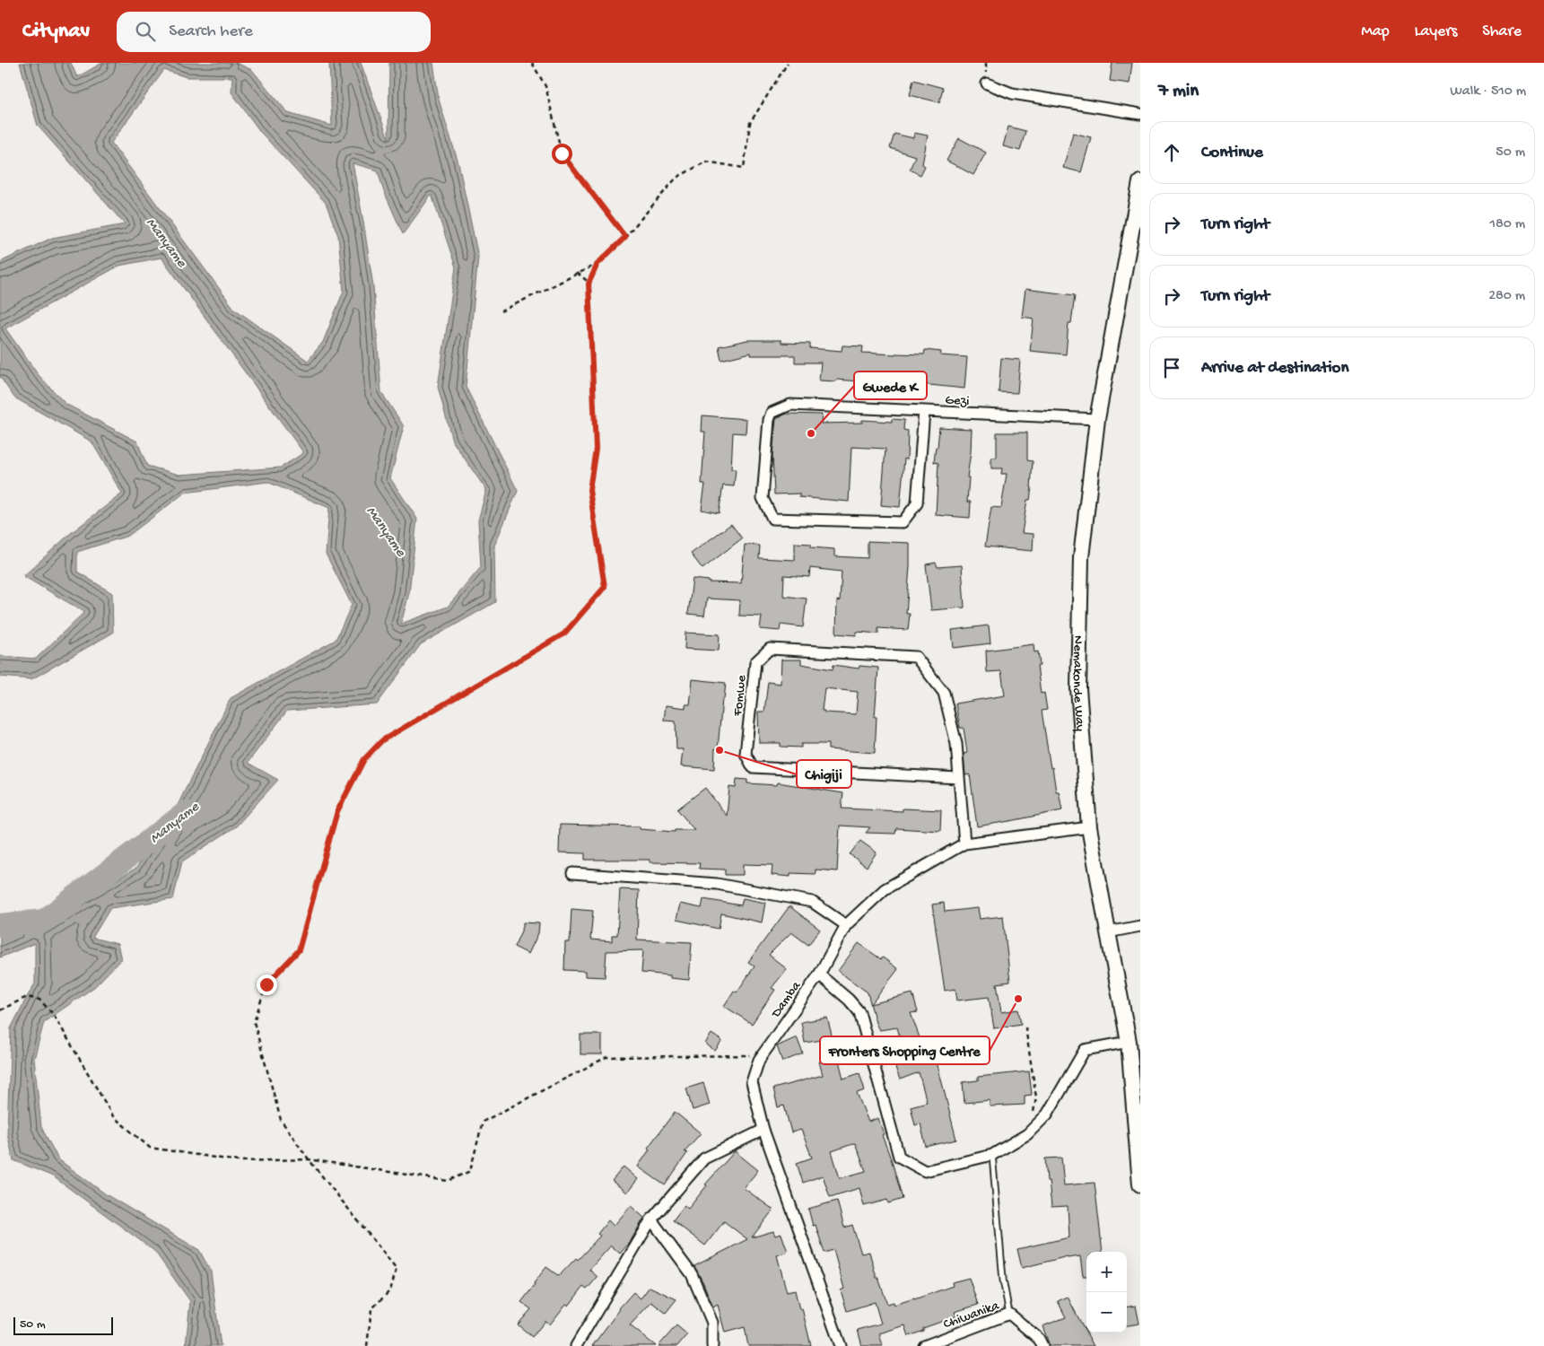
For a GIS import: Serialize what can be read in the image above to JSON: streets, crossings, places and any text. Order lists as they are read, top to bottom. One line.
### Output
{"streets":{"street":["Gezi","Nemakonde Way","Fomwe","Damba","Chiwanika"]},"crossings":[["Gezi","Nemakonde Way"],["Nemakonde Way","Damba"],["Fomwe","Damba"]],"water":["Manyame"],"places":["Gwede K","Chigiji","Fronters Shopping Centre"],"scale_bar":"50 m","page":{"header":"Citynav","search":"Search here","nav":["Map","Layers","Share"],"heading":["7 min","Walk · 510 m"],"list":[["Continue","50 m"],["Turn right","180 m"],["Turn right","280 m"],"Arrive at destination"],"map_buttons":["+","−"],"scale":"50 m"}}
